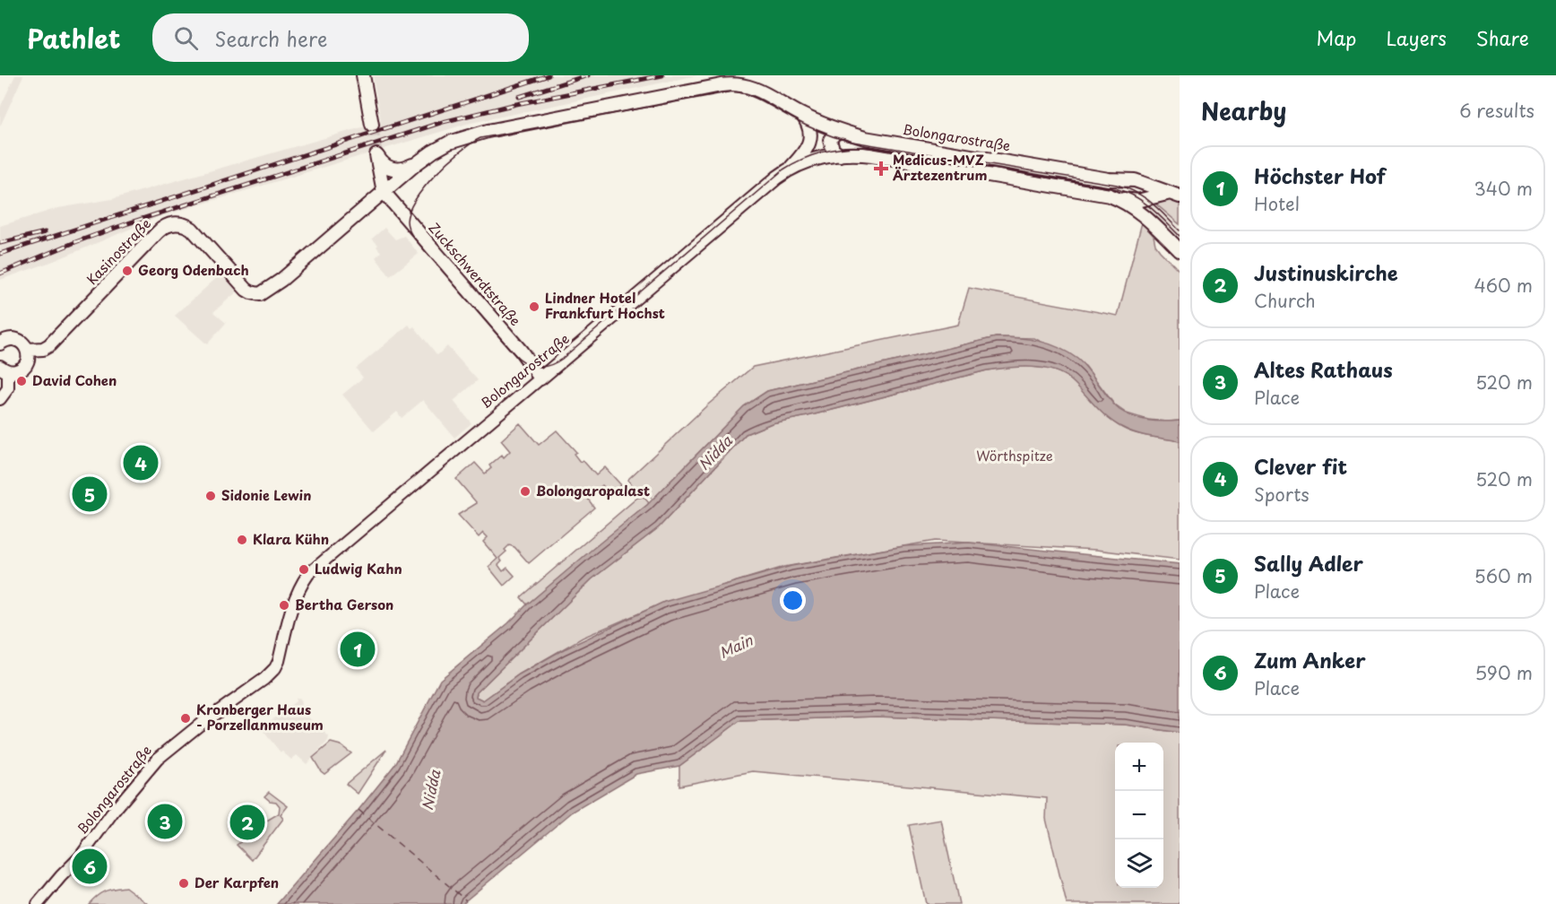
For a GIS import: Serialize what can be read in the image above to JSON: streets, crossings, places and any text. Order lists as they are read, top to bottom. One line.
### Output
{"streets":{"main road":["Bolongarostraße","Kasinostraße","Zuckschwerdtstraße"]},"crossings":[["Bolongarostraße","Kasinostraße"],["Bolongarostraße","Zuckschwerdtstraße"]],"water":["Nidda","Main"],"parks":["Wörthspitze"],"places":{"health":["Medicus-MVZ Ärztezentrum"],"other":["Georg Odenbach","Lindner Hotel Frankfurt Hochst","David Cohen","Bolongaropalast","Sidonie Lewin","Klara Kühn","Ludwig Kahn","Bertha Gerson","Kronberger Haus - Porzellanmuseum","Der Karpfen"]},"page":{"header":"Pathlet","search":"Search here","nav":["Map","Layers","Share"],"heading":["Nearby","6 results"],"list":[{"mark":"1","name":"Höchster Hof","note":"Hotel","value":"340 m"},{"mark":"2","name":"Justinuskirche","note":"Church","value":"460 m"},{"mark":"3","name":"Altes Rathaus","note":"Place","value":"520 m"},{"mark":"4","name":"Clever fit","note":"Sports","value":"520 m"},{"mark":"5","name":"Sally Adler","note":"Place","value":"560 m"},{"mark":"6","name":"Zum Anker","note":"Place","value":"590 m"}],"pins":["4","5","1","3","2","6"],"map_buttons":["+","−"]}}
